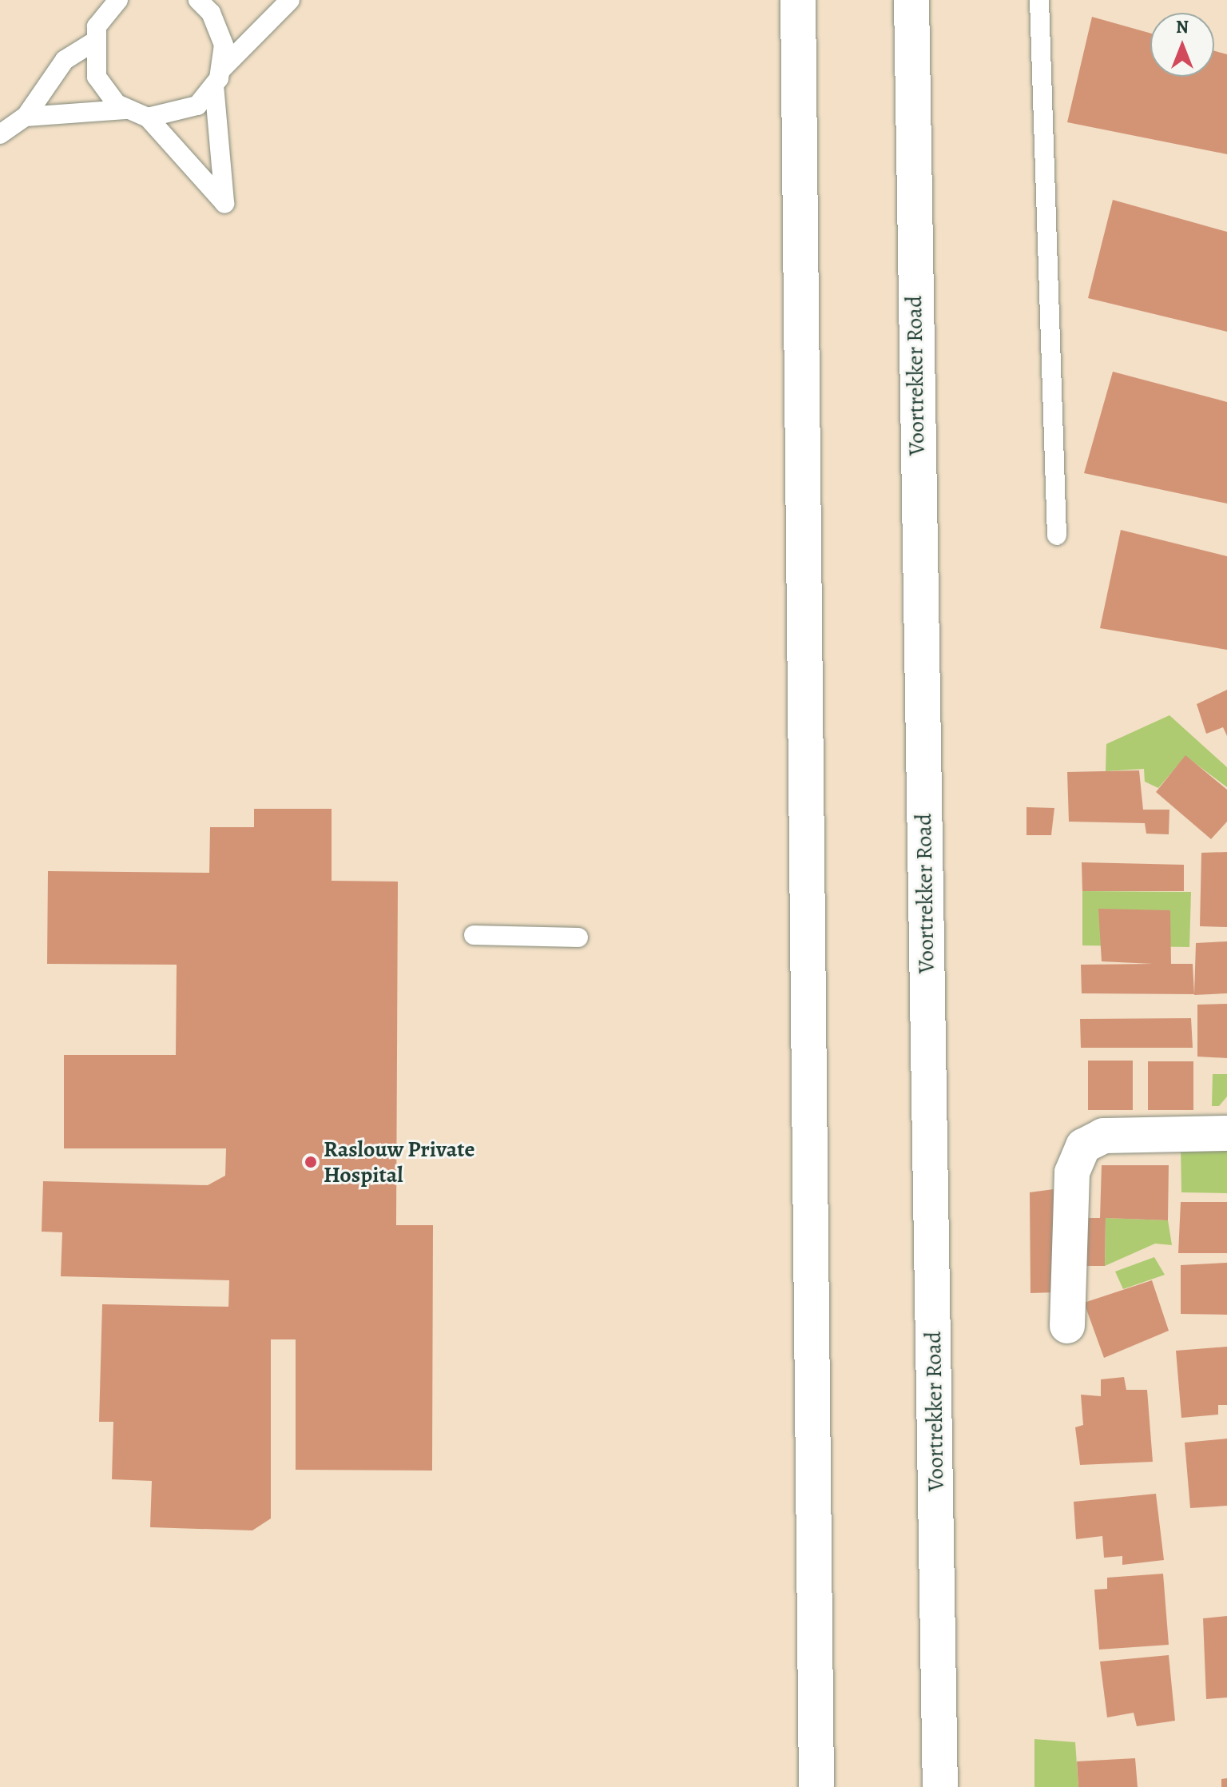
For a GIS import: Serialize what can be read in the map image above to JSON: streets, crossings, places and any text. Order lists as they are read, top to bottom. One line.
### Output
{"streets":{"main road":["Voortrekker Road"]},"places":["Raslouw Private Hospital"],"north":"top"}
